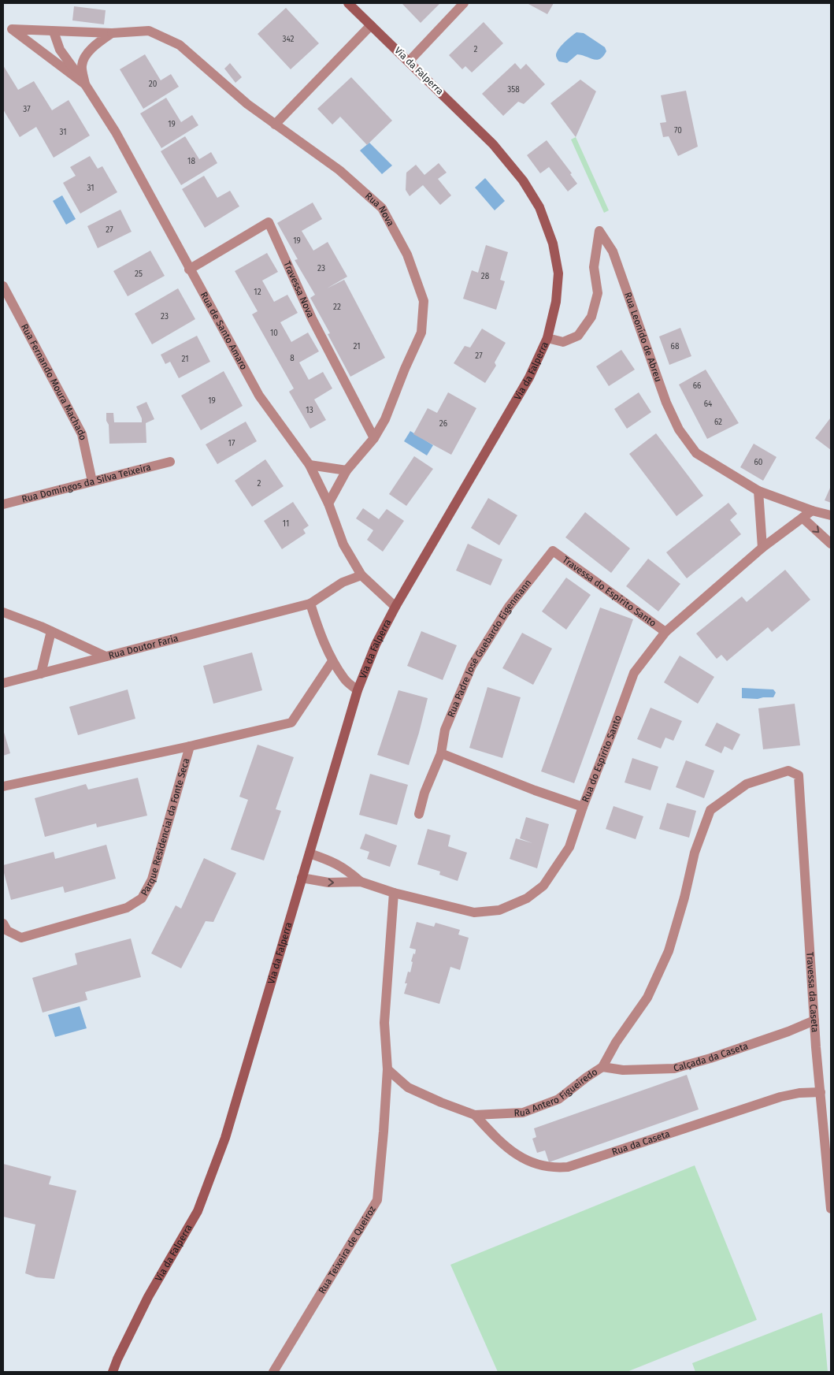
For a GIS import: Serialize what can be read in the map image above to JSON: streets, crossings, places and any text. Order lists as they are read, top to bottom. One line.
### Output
{"streets":{"main road":["Via da Falperra"],"street":["Rua Nova","Travessa Nova","Rua de Santo Amaro","Rua Leonído de Abreu","Rua Fernando Moura Machado","Rua Domingos da Silva Teixeira","Travessa do Espírito Santo","Rua Doutor Faria","Rua Padre José Guebardo Eigenmann","Rua do Espírito Santo","Parque Residencial da Fonte Seca","Travessa da Caseta","Calçada da Caseta","Rua Antero Figueiredo","Rua da Caseta","Rua Teixeira de Queiroz"]},"crossings":[["Via da Falperra","Rua de Santo Amaro"],["Via da Falperra","Rua Leonído de Abreu"],["Rua Nova","Travessa Nova"],["Rua Nova","Rua de Santo Amaro"],["Travessa Nova","Rua de Santo Amaro"],["Rua de Santo Amaro","Rua Doutor Faria"],["Rua Leonído de Abreu","Rua do Espírito Santo"],["Rua Fernando Moura Machado","Rua Domingos da Silva Teixeira"],["Travessa do Espírito Santo","Rua Padre José Guebardo Eigenmann"],["Travessa do Espírito Santo","Rua do Espírito Santo"],["Travessa da Caseta","Calçada da Caseta"],["Travessa da Caseta","Rua Antero Figueiredo"],["Travessa da Caseta","Rua da Caseta"],["Calçada da Caseta","Rua Antero Figueiredo"],["Rua Antero Figueiredo","Rua da Caseta"],["Rua Antero Figueiredo","Rua Teixeira de Queiroz"]],"house_numbers":["342","2","20","358","37","19","70","31","18","31","27","19","23","25","28","12","22","23","10","21","68","27","8","21","66","19","64","13","62","26","17","60","2","11"]}
